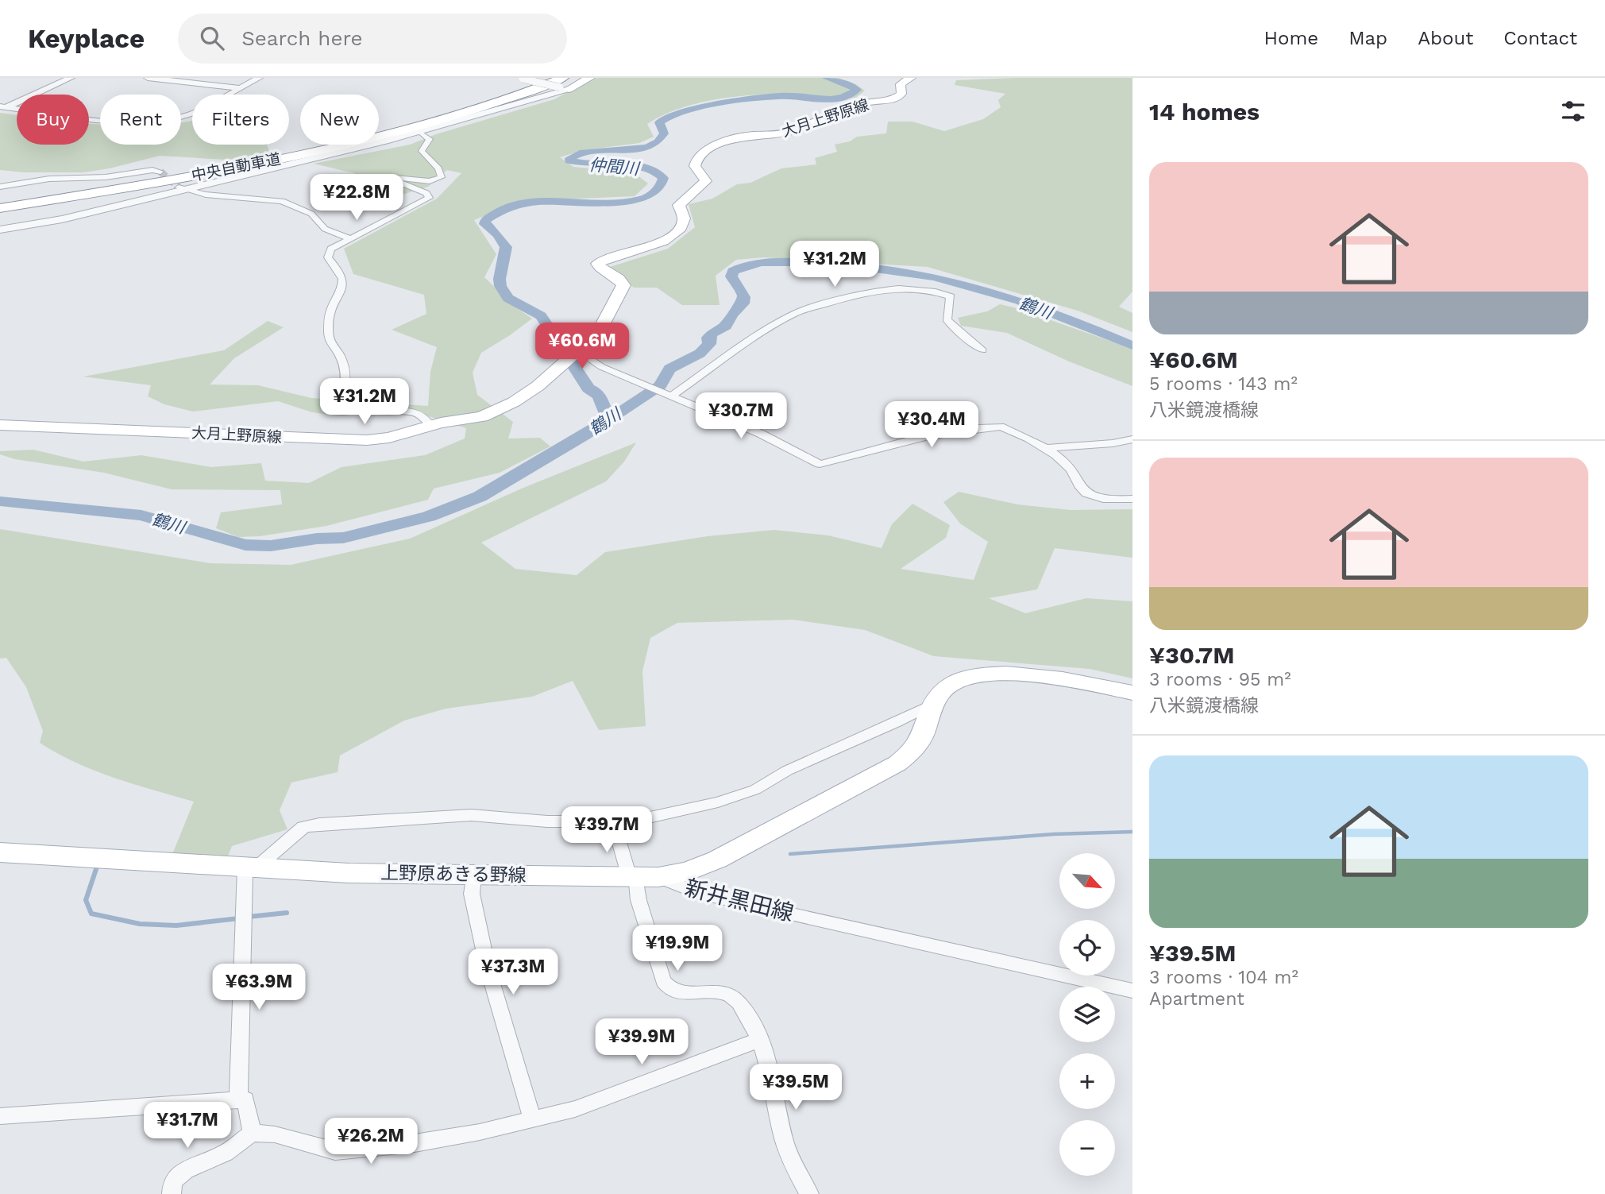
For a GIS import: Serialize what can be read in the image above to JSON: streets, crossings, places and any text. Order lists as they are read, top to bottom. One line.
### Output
{"streets":{"highway":["中央自動車道"],"main road":["大月上野原線","上野原あきる野線"],"street":["新井黒田線"]},"crossings":[["上野原あきる野線","新井黒田線"]],"water":["仲間川","鶴川"],"north":"bottom right","page":{"header":"Keyplace","search":"Search here","nav":["Home","Map","About","Contact"],"heading":"14 homes","chip":["Buy","Rent","Filters","New"],"list":[{"name":"¥60.6M","note":"5 rooms · 143 m² · 八米鏡渡橋線"},{"name":"¥30.7M","note":"3 rooms · 95 m² · 八米鏡渡橋線"},{"name":"¥39.5M","note":"3 rooms · 104 m² · Apartment"}],"price":["¥22.8M","¥31.2M","¥60.6M","¥31.2M","¥30.7M","¥30.4M","¥39.7M","¥19.9M","¥37.3M","¥63.9M","¥39.9M","¥39.5M","¥31.7M","¥26.2M"],"map_buttons":["+","−"]}}
